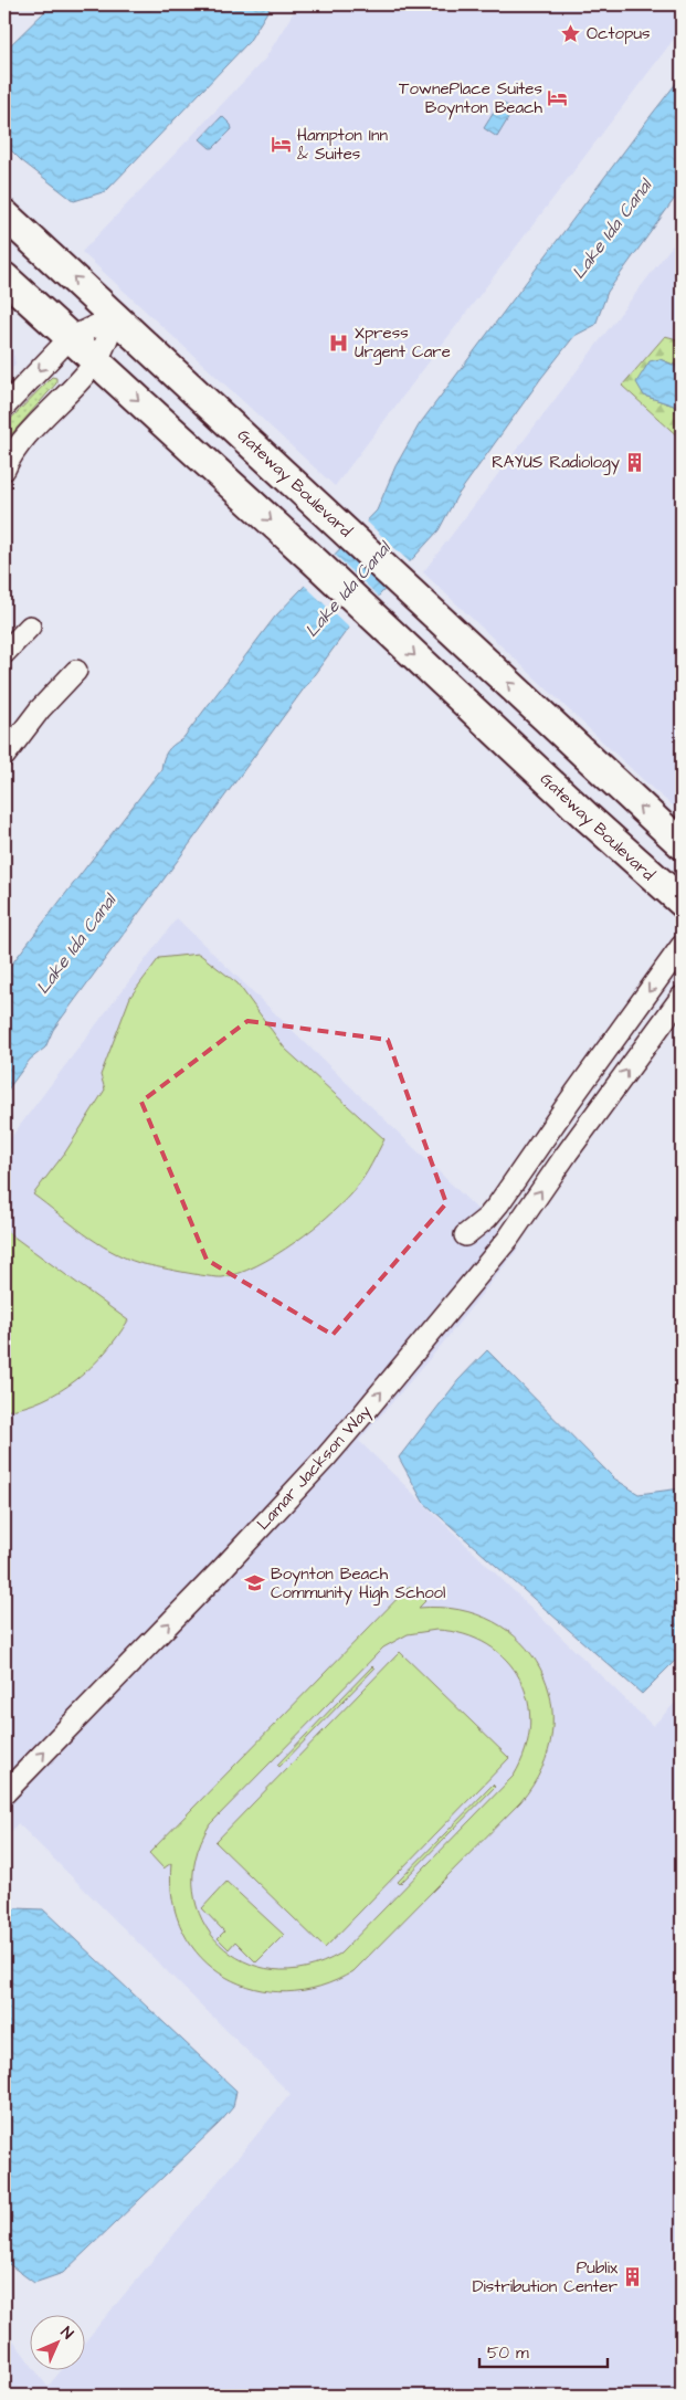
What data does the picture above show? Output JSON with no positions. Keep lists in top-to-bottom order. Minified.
{"streets":{"main road":["Gateway Boulevard"],"street":["Lamar Jackson Way"]},"water":["Lake Ida Canal"],"places":{"place":["Octopus"],"hotel":["TownePlace Suites Boynton Beach","Hampton Inn & Suites"],"hospital":["Xpress Urgent Care"],"building":["RAYUS Radiology","Publix Distribution Center"],"school or university":["Boynton Beach Community High School"]},"scale_bar":"50 m","north":"top right"}
